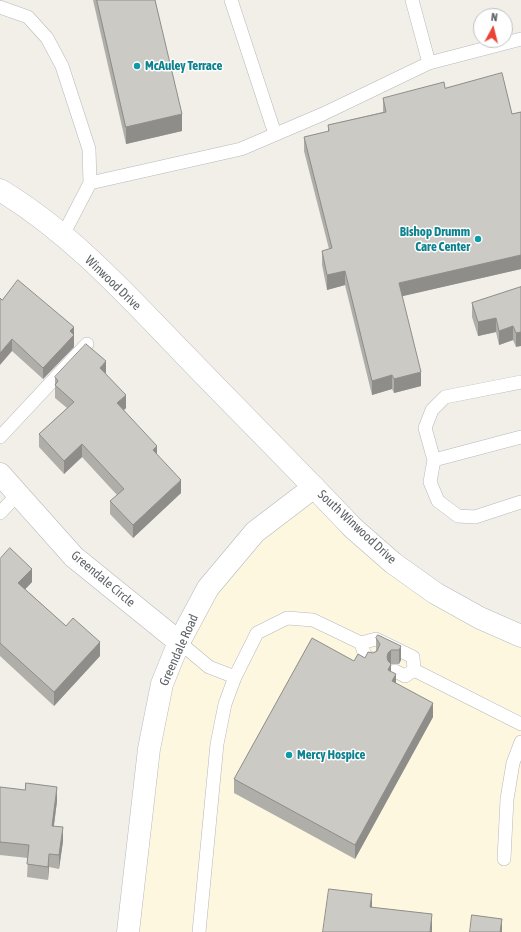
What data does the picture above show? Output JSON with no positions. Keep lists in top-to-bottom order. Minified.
{"streets":{"street":["Winwood Drive","South Winwood Drive","Greendale Circle","Greendale Road"]},"crossings":[["Winwood Drive","South Winwood Drive"],["South Winwood Drive","Greendale Road"],["Greendale Circle","Greendale Road"]],"places":["McAuley Terrace","Bishop Drumm Care Center","Mercy Hospice"],"north":"top"}
